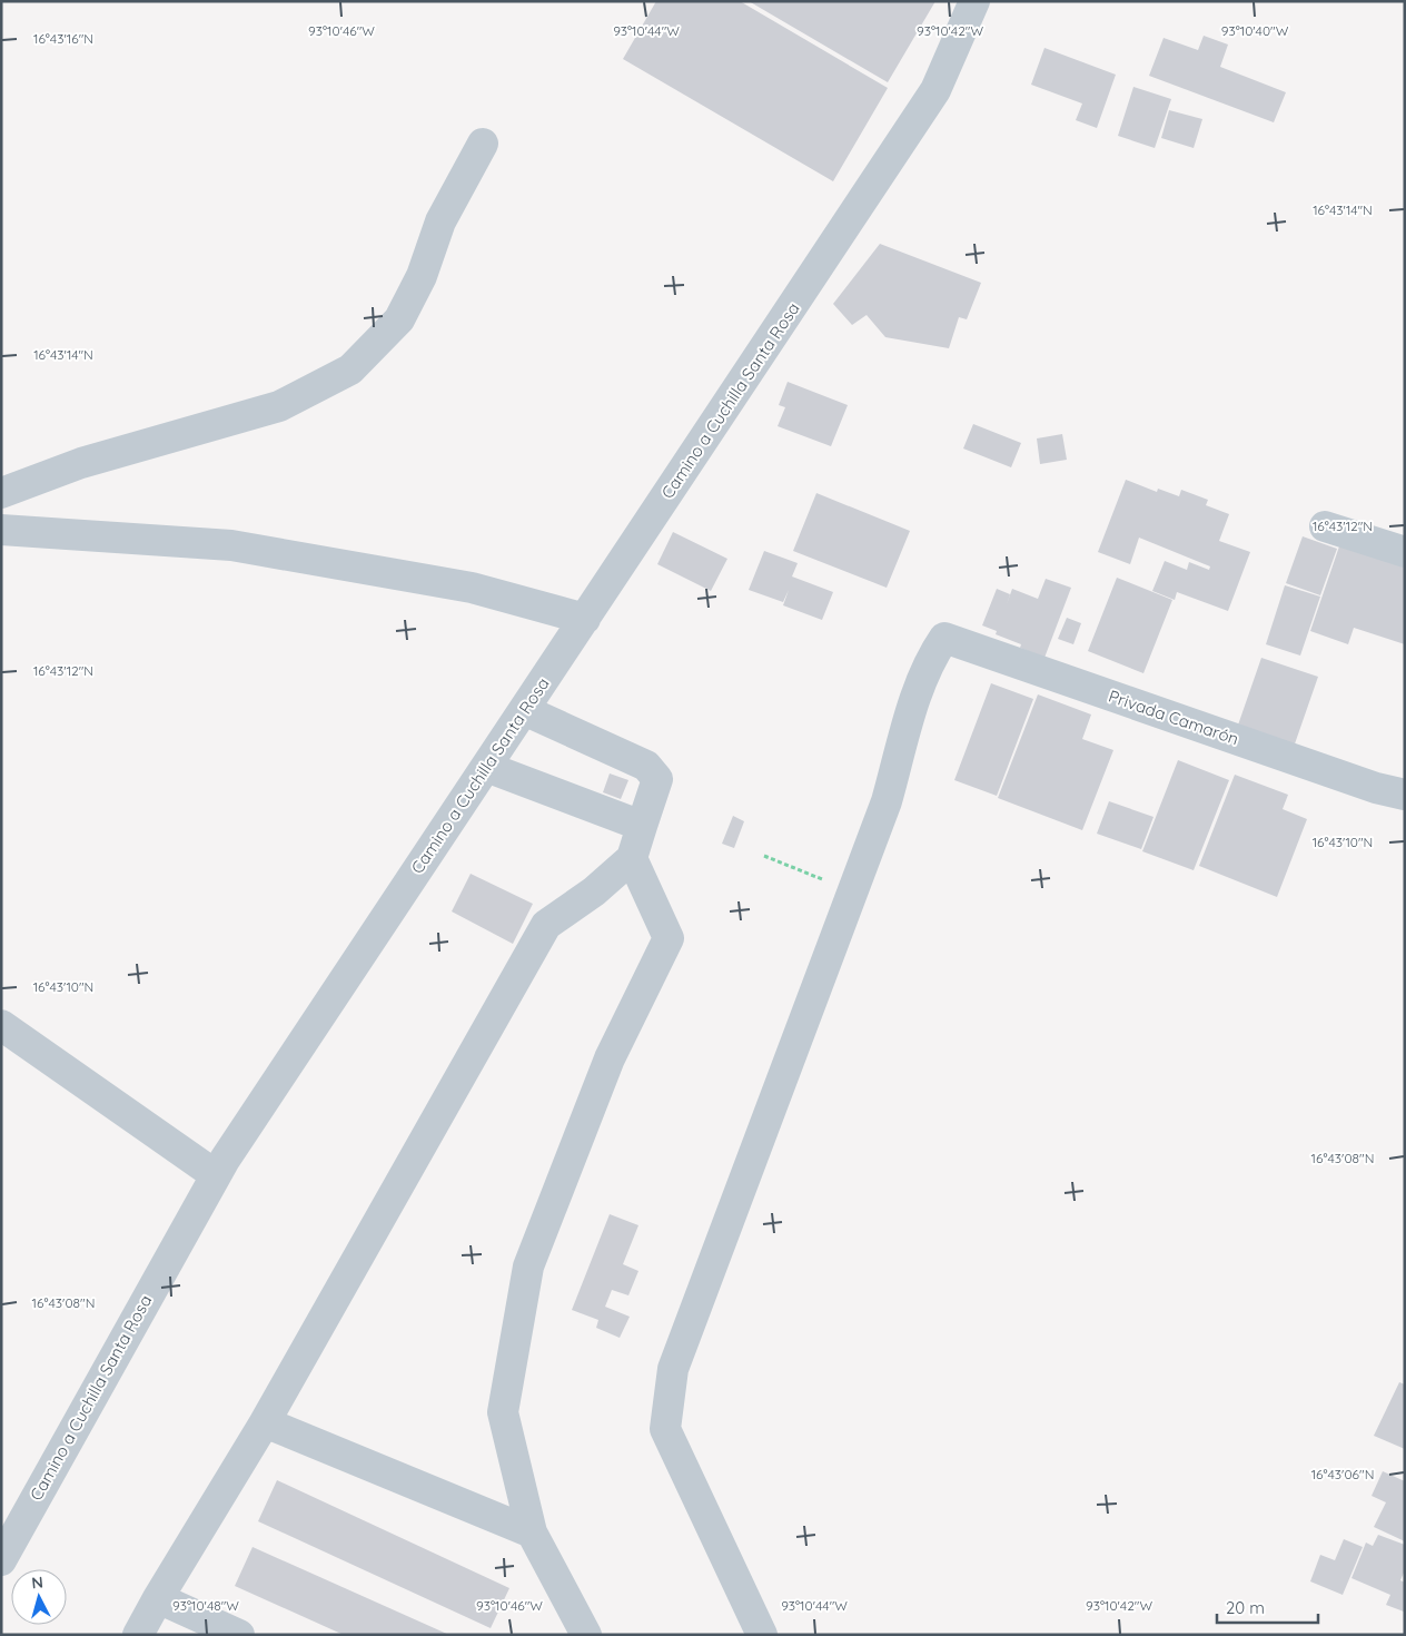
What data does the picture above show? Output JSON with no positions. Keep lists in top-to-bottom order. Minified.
{"streets":{"street":["Camino a Cuchilla Santa Rosa","Privada Camarón"]},"scale_bar":"20 m","north":"top","coordinates":["93°10'46\"W","93°10'44\"W","93°10'42\"W","93°10'40\"W","16°43'16\"N","16°43'14\"N","16°43'12\"N","16°43'10\"N","16°43'08\"N","16°43'06\"N","93°10'48\"W"]}
